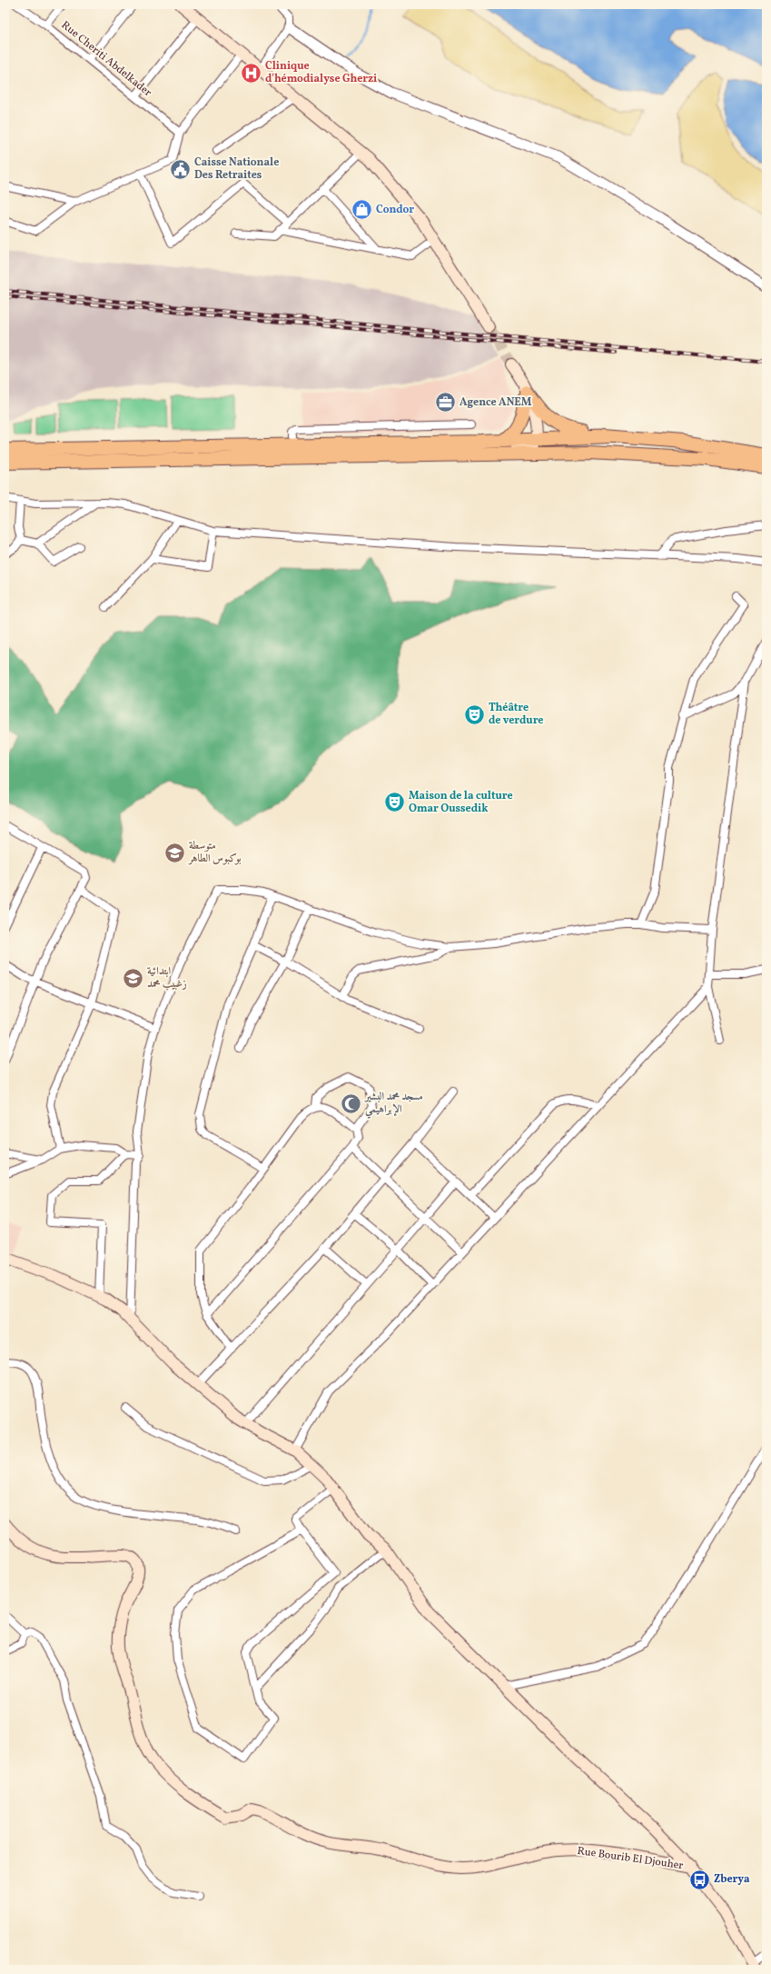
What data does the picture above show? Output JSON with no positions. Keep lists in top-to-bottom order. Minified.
{"streets":{"main road":["Rue Bourib El Djouher"],"street":["Rue Cheriti Abdelkader"]},"places":{"hospital":["Clinique d'hémodialyse Gherzi"],"public building":["Caisse Nationale Des Retraites"],"shop":["Condor"],"office":["Agence ANEM"],"theatre":["Théâtre de verdure","Maison de la culture Omar Oussedik"],"school or university":["متوسطة بوكبوس الطاهر","ابتدائية زغبيب محمد"],"mosque":["مسجد محمد البشير الإبراهيمي"],"bus stop":["Zberya"]}}
